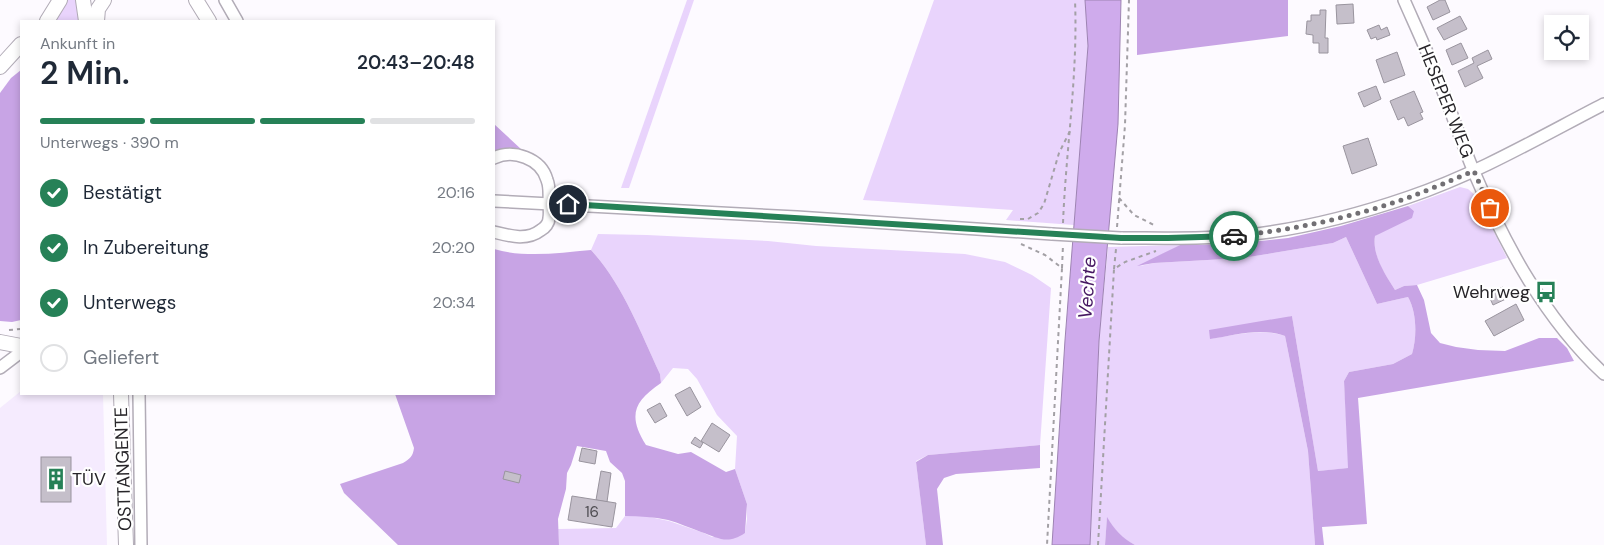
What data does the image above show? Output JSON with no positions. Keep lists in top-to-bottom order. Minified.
{"streets":{"main road":["OSTTANGENTE"],"street":["HESEPER WEG"]},"water":["Vechte"],"places":{"bus stop":["Wehrweg"],"building":["TÜV"]},"house_numbers":["16"],"page":{"heading":["2 Min.","Ankunft in","20:43–20:48"],"bar":"Unterwegs · 390 m","list":[["Bestätigt","20:16"],["In Zubereitung","20:20"],["Unterwegs","20:34"],"Geliefert"]}}
